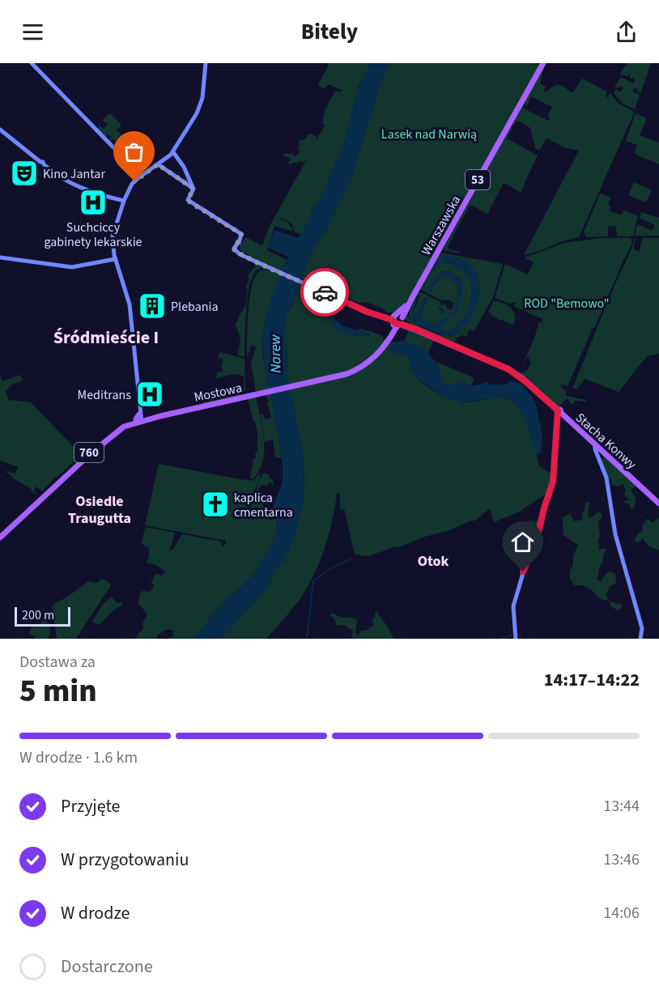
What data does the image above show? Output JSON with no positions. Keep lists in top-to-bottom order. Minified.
{"streets":{"main road":["53","Warszawska","Mostowa","Stacha Konwy","760"]},"crossings":[["Warszawska","Mostowa"],["Warszawska","Stacha Konwy"],["Mostowa","Stacha Konwy"],["Mostowa","760"]],"districts":["Śródmieście I","Osiedle Traugutta","Otok"],"water":["Narew"],"parks":["Lasek nad Narwią","ROD \"Bemowo\""],"places":{"theatre":["Kino Jantar"],"hospital":["Suchciccy gabinety lekarskie","Meditrans"],"building":["Plebania"],"church":["kaplica cmentarna"]},"scale_bar":"200 m","page":{"header":"Bitely","scale":"200 m","heading":["5 min","Dostawa za","14:17–14:22"],"bar":"W drodze · 1.6 km","list":[["Przyjęte","13:44"],["W przygotowaniu","13:46"],["W drodze","14:06"],"Dostarczone"]}}
